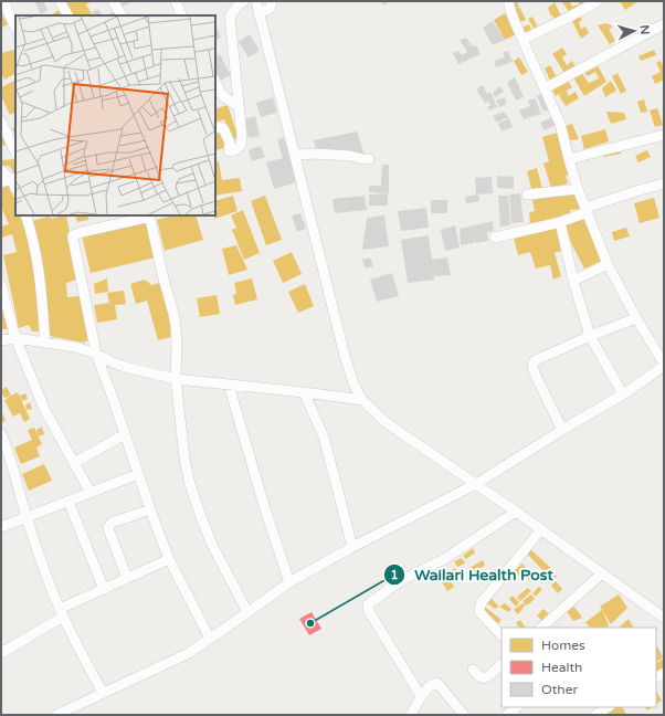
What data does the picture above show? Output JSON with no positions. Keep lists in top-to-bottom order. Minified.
{"places":["Wailari Health Post"],"legend":["Homes","Health","Other"],"north":"right"}
